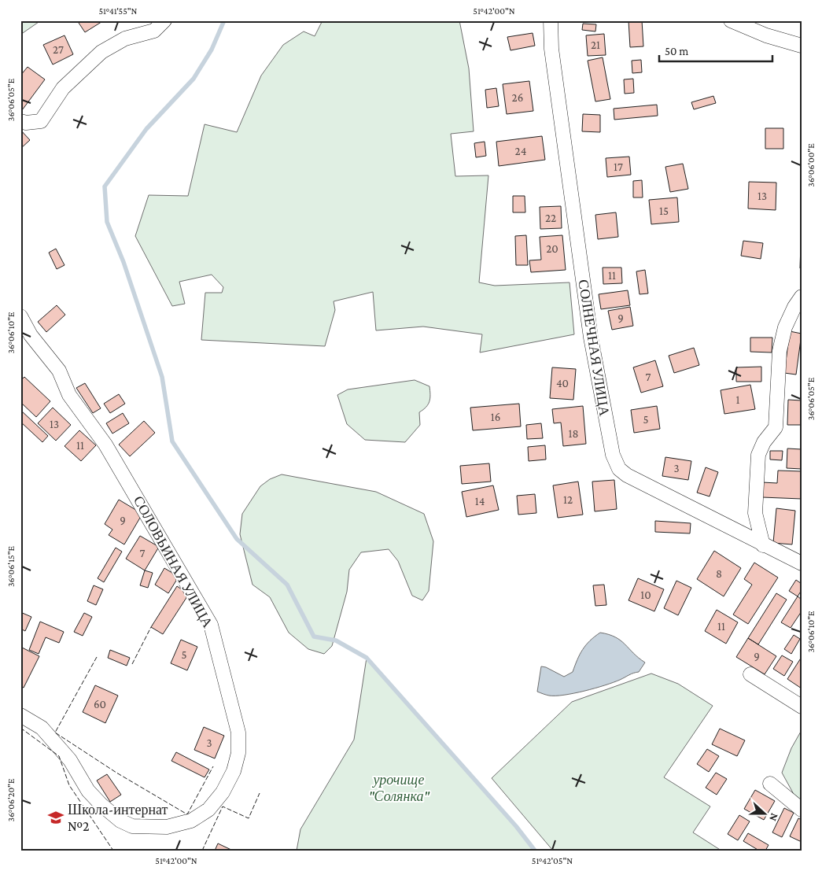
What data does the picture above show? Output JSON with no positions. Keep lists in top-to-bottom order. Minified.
{"streets":{"street":["СОЛНЕЧНАЯ УЛИЦА","СОЛОВЬИНАЯ УЛИЦА"]},"parks":["урочище \"Солянка\""],"places":{"school or university":["Школа-интернат №2"]},"house_numbers":["21","27","26","24","17","13","15","22","20","11","9","7","40","1","16","5","13","18","11","3","12","14","9","7","8","10","11","5","9","60","3"],"scale_bar":"50 m","north":"right","coordinates":["51°41'55\"N","51°42'00\"N","36°06'05\"E","36°06'00\"E","36°06'10\"E","36°06'15\"E","36°06'20\"E","51°42'05\"N"]}
